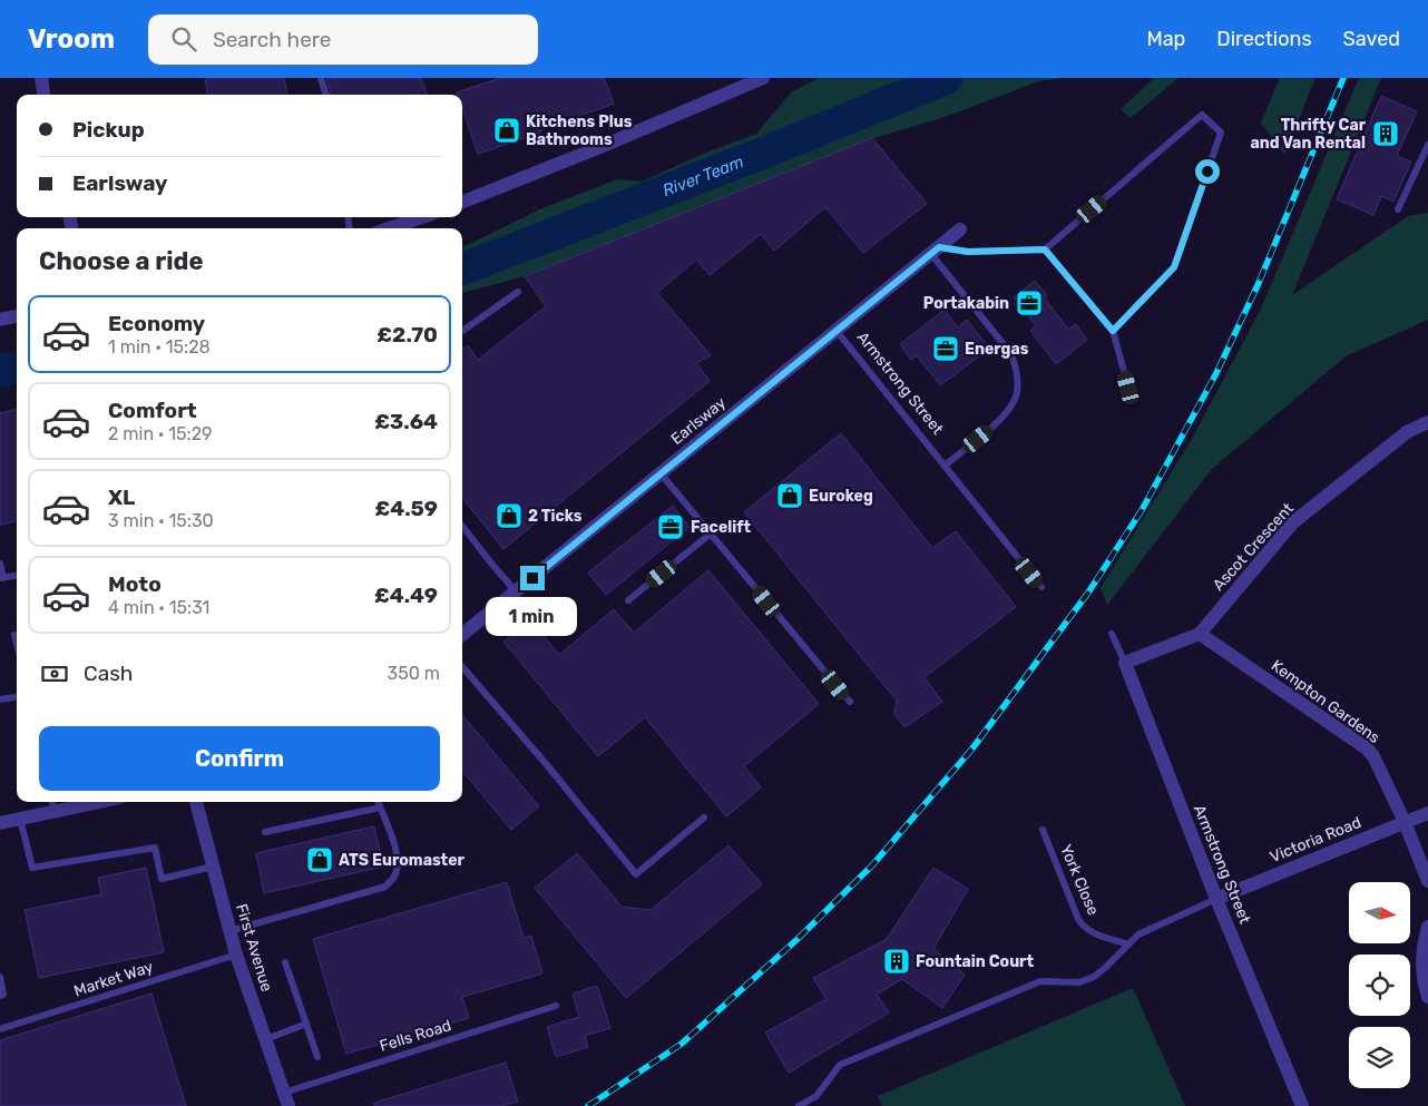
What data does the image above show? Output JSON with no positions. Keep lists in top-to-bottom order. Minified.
{"streets":{"street":["Armstrong Street","Earlsway","Ascot Crescent","Kempton Gardens","Victoria Road","First Avenue"],"lane":["York Close","Market Way","Fells Road"]},"crossings":[["Armstrong Street","Earlsway"],["Armstrong Street","Ascot Crescent"],["Armstrong Street","Victoria Road"],["Ascot Crescent","Kempton Gardens"],["Kempton Gardens","Victoria Road"],["First Avenue","Market Way"],["First Avenue","Fells Road"]],"water":["River Team"],"places":{"shop":["Kitchens Plus Bathrooms","Eurokeg","2 Ticks","ATS Euromaster"],"building":["Thrifty Car and Van Rental","Fountain Court"],"office":["Portakabin","Energas","Facelift"]},"north":"right","page":{"header":"Vroom","search":"Search here","nav":["Map","Directions","Saved"],"banner":["Pickup","Earlsway"],"heading":"Choose a ride","list":[{"name":"Economy","note":"1 min · 15:28","value":"£2.70"},{"name":"Comfort","note":"2 min · 15:29","value":"£3.64"},{"name":"XL","note":"3 min · 15:30","value":"£4.59"},{"name":"Moto","note":"4 min · 15:31","value":"£4.49"}],"bubble":"1 min","pay":["Cash","350 m"],"buttons":"Confirm"}}
